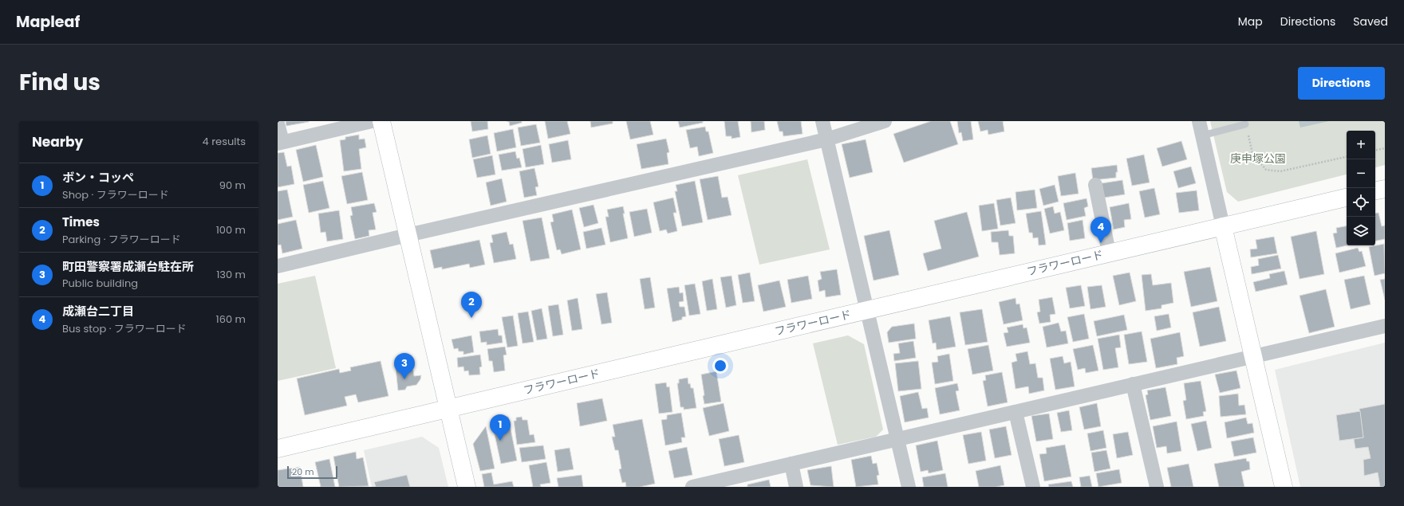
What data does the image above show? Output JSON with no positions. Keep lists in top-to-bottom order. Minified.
{"streets":{"street":["フラワーロード"]},"parks":["庚申塚公園"],"scale_bar":"20 m","page":{"header":"Mapleaf","nav":["Map","Directions","Saved"],"title":"Find us","buttons":"Directions","heading":["Nearby","4 results"],"map_buttons":["+","−"],"list":[{"mark":"1","name":"ボン・コッペ","note":"Shop · フラワーロード","value":"90 m"},{"mark":"2","name":"Times","note":"Parking · フラワーロード","value":"100 m"},{"mark":"3","name":"町田警察署成瀬台駐在所","note":"Public building","value":"130 m"},{"mark":"4","name":"成瀬台二丁目","note":"Bus stop · フラワーロード","value":"160 m"}],"pins":["4","2","3","1"],"scale":"20 m"}}
